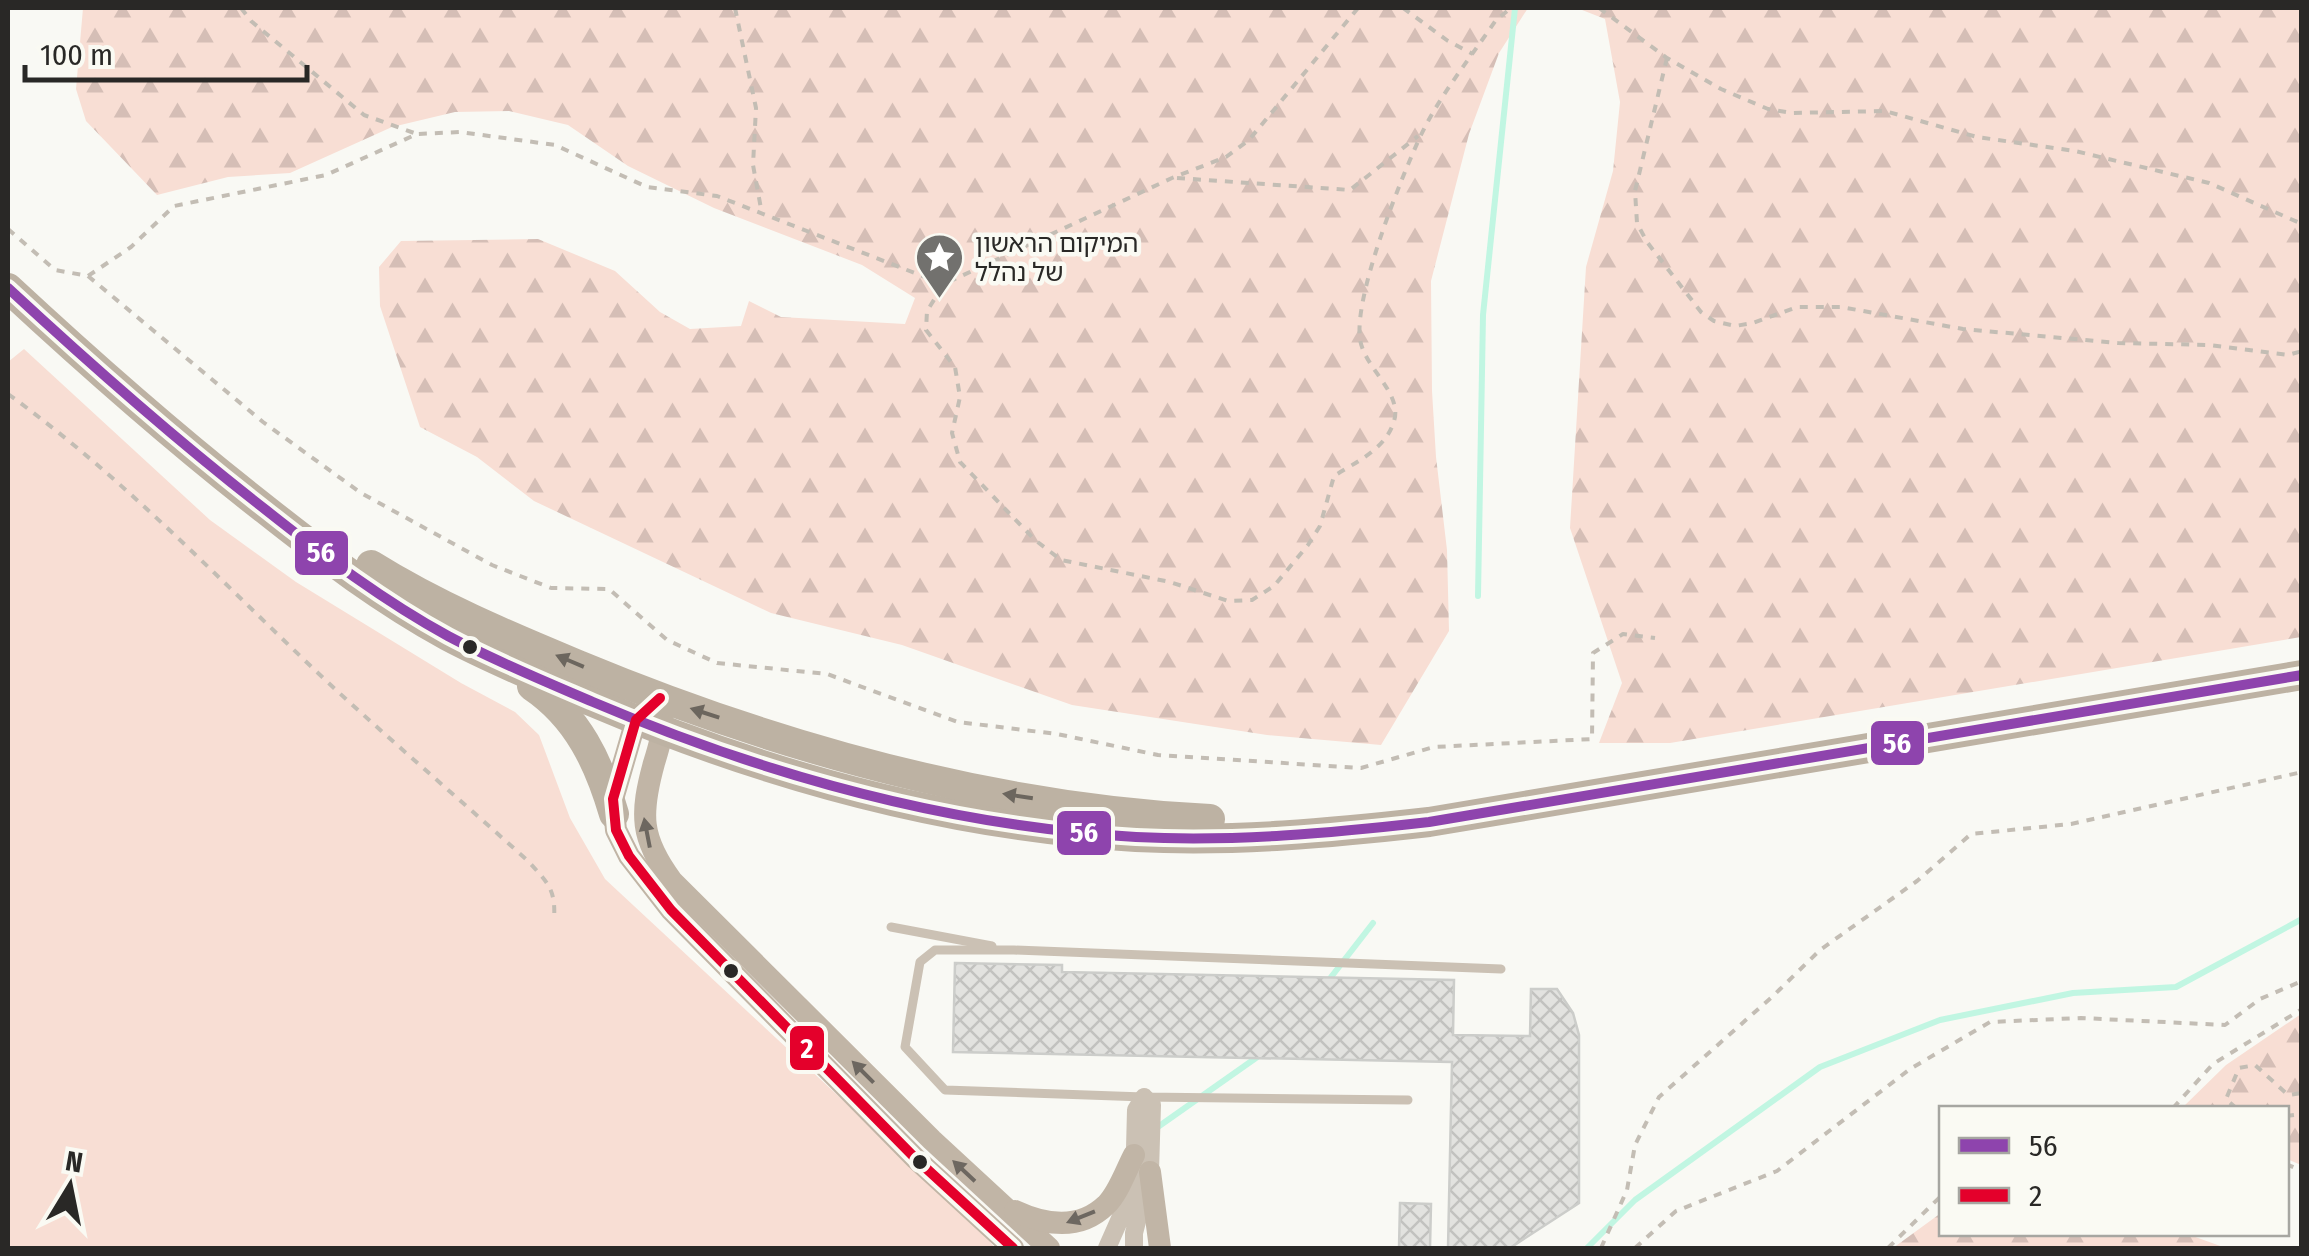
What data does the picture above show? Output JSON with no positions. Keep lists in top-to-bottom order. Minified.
{"places":{"place":["המיקום הראשון של נהלל"]},"lines":["transit line 56","transit line 2"],"legend":["56","2"],"scale_bar":"100 m","north":"top"}
